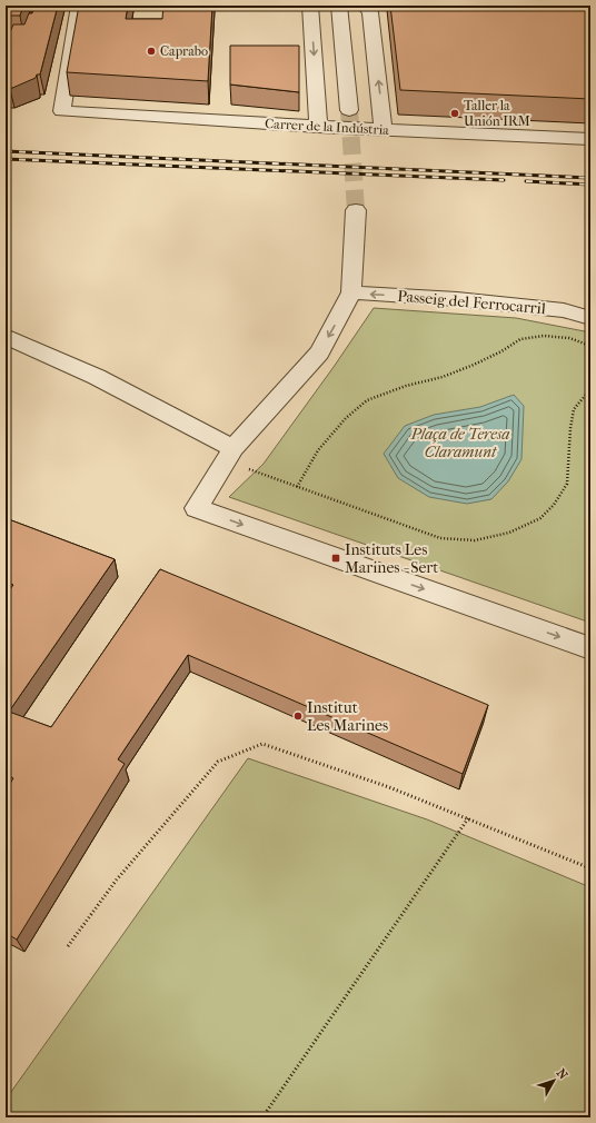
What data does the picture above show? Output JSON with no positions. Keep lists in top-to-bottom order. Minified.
{"streets":{"street":["Carrer de la Indústria","Passeig del Ferrocarril"]},"one_way":["Passeig del Ferrocarril"],"parks":["Plaça de Teresa Claramunt"],"places":{"other":["Caprabo","Taller la Unión IRM","Institut Les Marines"],"transit":["Instituts Les Marines - Sert"]},"north":"top right"}
